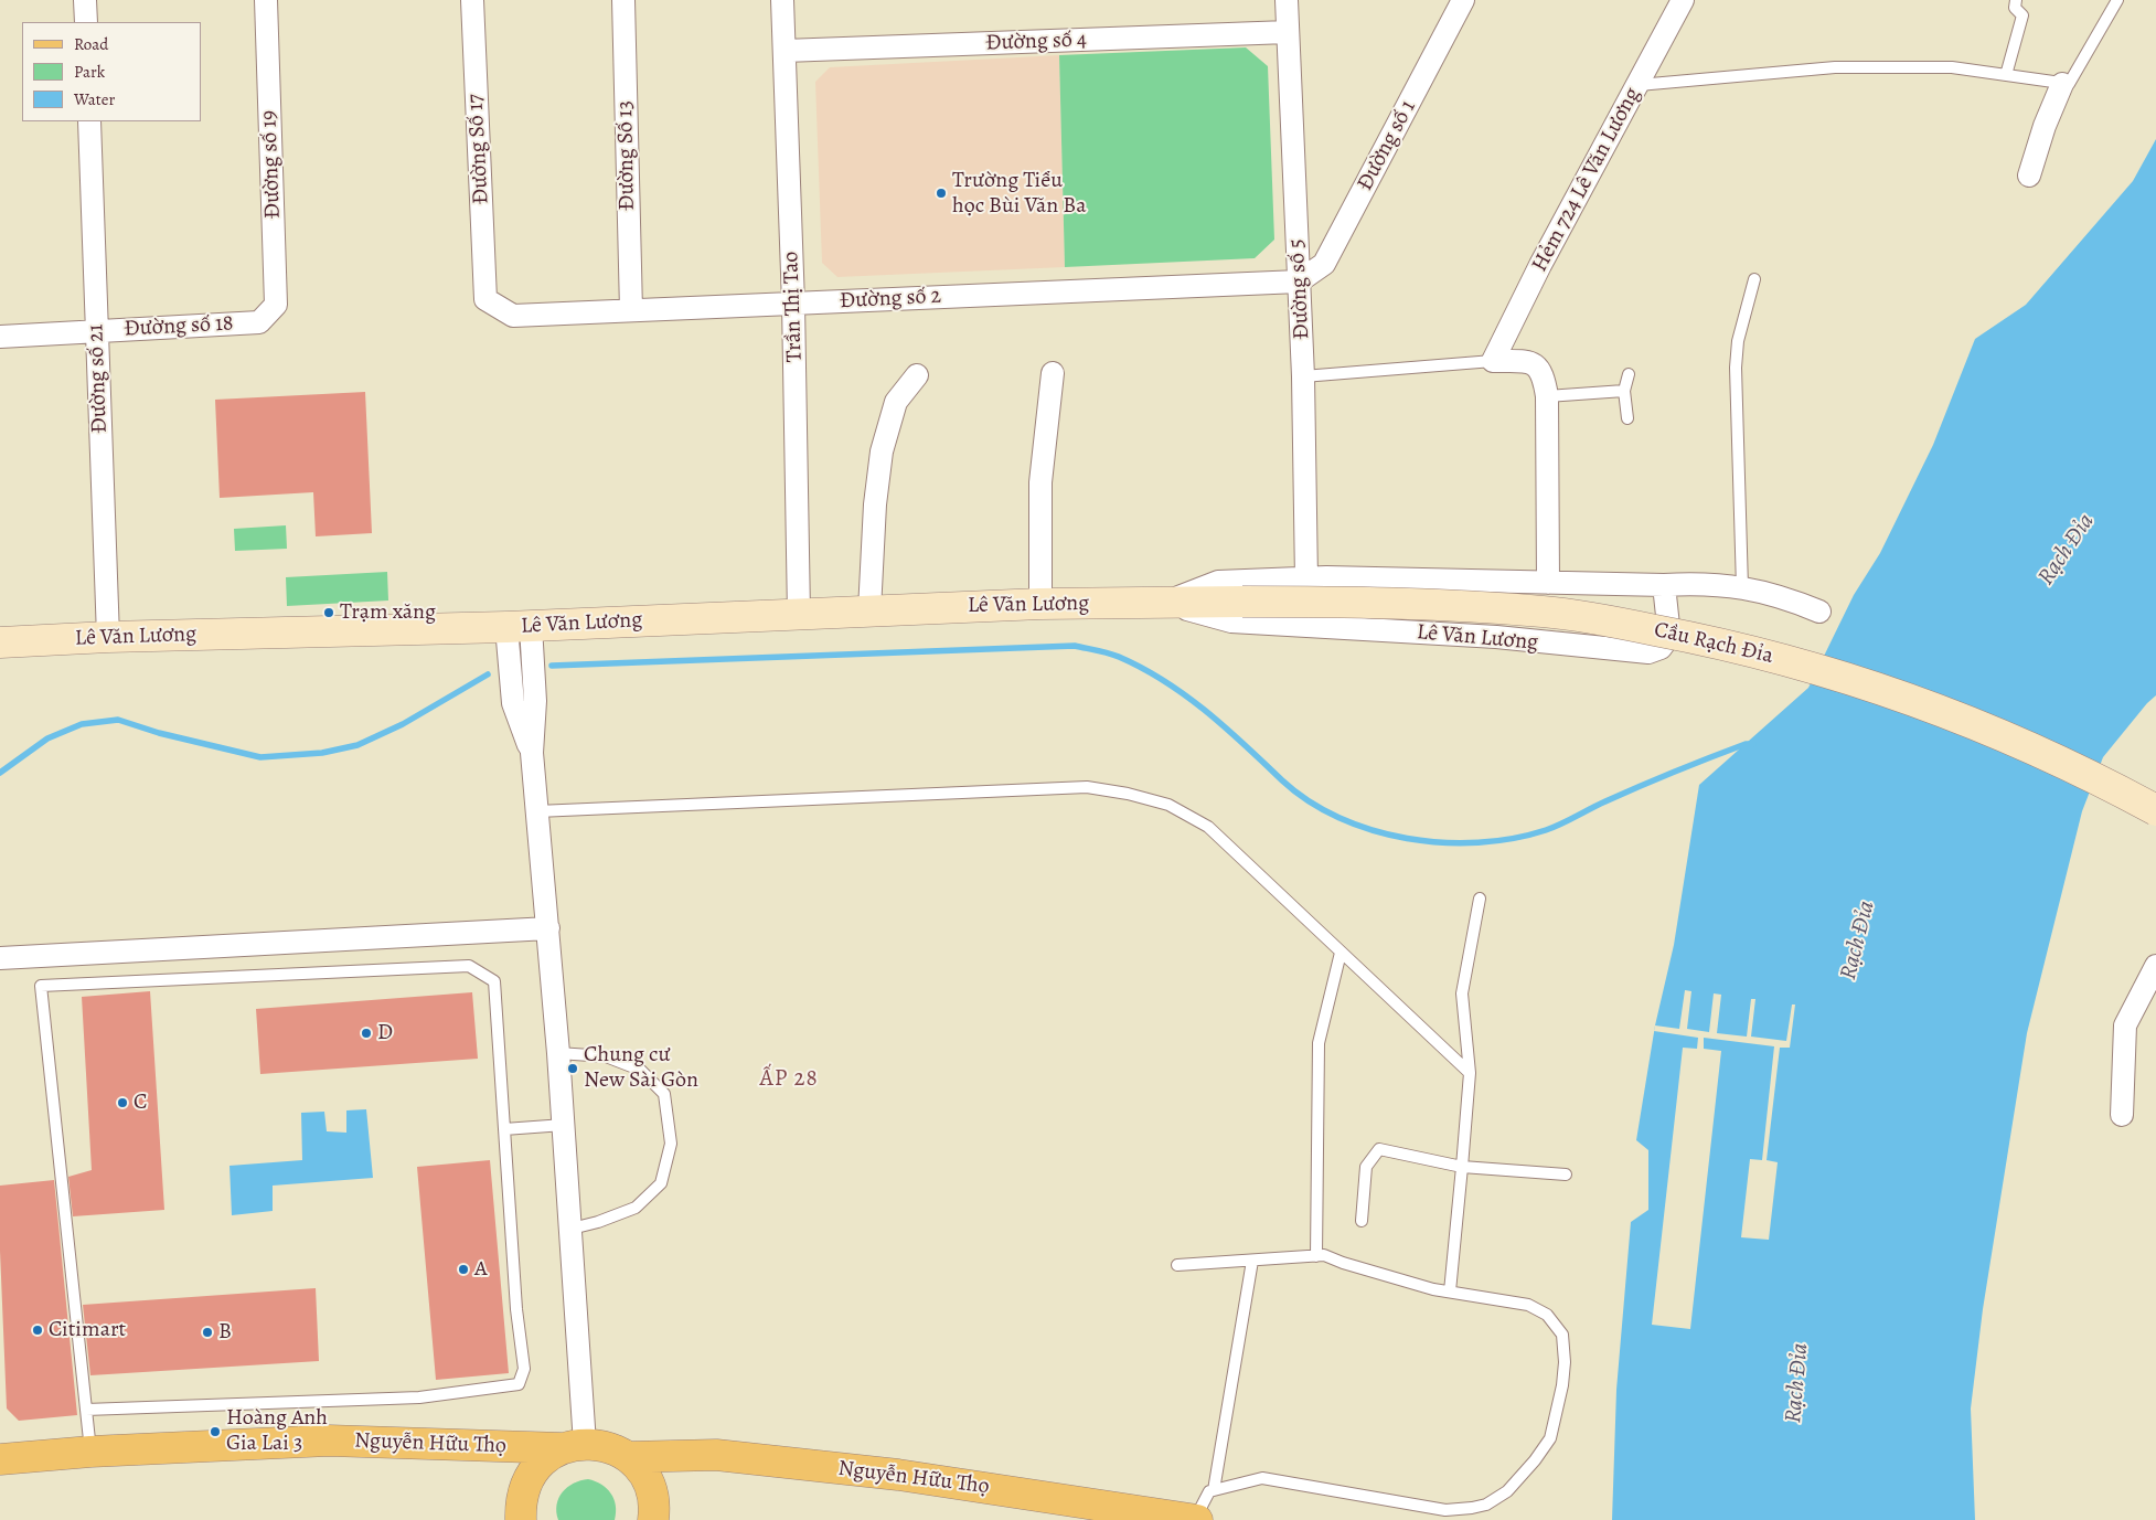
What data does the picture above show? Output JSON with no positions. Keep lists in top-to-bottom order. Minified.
{"streets":{"main road":["Lê Văn Lương","Cầu Rạch Đỉa","Nguyễn Hữu Thọ"],"street":["Đường số 4","Đường số 1","Đường Số 17","Đường Số 13","Đường số 19","Hẻm 724 Lê Văn Lương","Đường số 5","Đường số 2","Trần Thị Tao","Đường số 18","Đường số 21"]},"crossings":[["Đường số 4","Đường số 5"],["Đường số 4","Trần Thị Tao"],["Đường số 1","Đường số 5"],["Đường số 1","Đường số 2"],["Đường Số 17","Đường số 2"],["Đường Số 13","Đường số 2"],["Đường số 19","Đường số 18"],["Đường số 5","Đường số 2"],["Đường số 5","Lê Văn Lương"],["Đường số 2","Trần Thị Tao"],["Trần Thị Tao","Lê Văn Lương"],["Đường số 18","Đường số 21"],["Đường số 21","Lê Văn Lương"],["Lê Văn Lương","Cầu Rạch Đỉa"]],"districts":["ẤP 28"],"water":["Rạch Đỉa"],"places":["Trường Tiểu học Bùi Văn Ba","Trạm xăng","D","Chung cư New Sài Gòn","C","A","Citimart","B","Hoàng Anh Gia Lai 3"],"legend":["Road","Park","Water"]}
